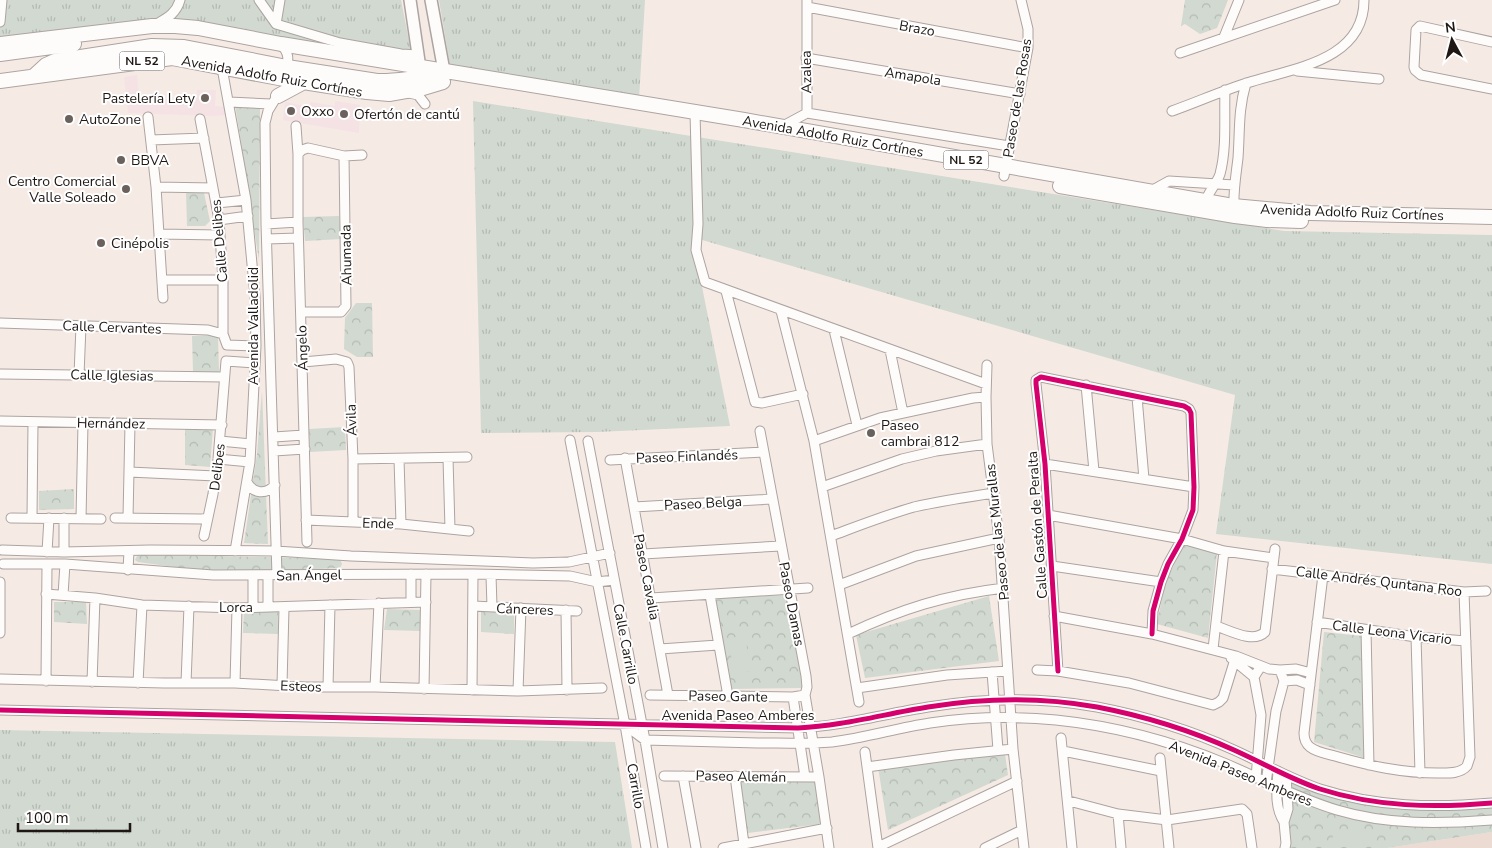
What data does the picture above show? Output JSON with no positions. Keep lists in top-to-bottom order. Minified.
{"streets":{"main road":["NL 52","Avenida Adolfo Ruiz Cortínes"],"street":["Brazo","Azalea","Amapola","Paseo de las Rosas","Calle Delibes","Ahumada","Avenida Valladolid","Calle Cervantes","Ángelo","Calle Iglesias","Ávila","Hernández","Paseo Finlandés","Delibes","Paseo Belga","Ende","Calle Gastón de Peralta","Paseo de las Murallas","San Ángel","Paseo Cavalia","Calle Andrés Quntana Roo","Paseo Damas","Lorca","Cánceres","Calle Leona Vicario","Calle Carrillo","Esteos","Paseo Gante","Avenida Paseo Amberes","Paseo Alemán","Carrillo"]},"crossings":[["Brazo","Azalea"],["Brazo","Paseo de las Rosas"],["Azalea","Avenida Adolfo Ruiz Cortínes"],["Azalea","Amapola"],["Avenida Adolfo Ruiz Cortínes","Paseo de las Rosas"],["Avenida Adolfo Ruiz Cortínes","Avenida Valladolid"],["Amapola","Paseo de las Rosas"],["Calle Delibes","Avenida Valladolid"],["Calle Delibes","Calle Cervantes"],["Ahumada","Ángelo"],["Avenida Valladolid","San Ángel"],["Avenida Valladolid","Lorca"],["Ángelo","Ávila"],["Ángelo","Ende"],["Calle Iglesias","Delibes"],["Ávila","Ende"],["Hernández","Delibes"],["Paseo Finlandés","Paseo Cavalia"],["Paseo Finlandés","Paseo Damas"],["Paseo Belga","Paseo Cavalia"],["Paseo Belga","Paseo Damas"],["Paseo de las Murallas","Avenida Paseo Amberes"],["San Ángel","Calle Carrillo"],["Paseo Cavalia","Paseo Gante"],["Paseo Damas","Paseo Gante"],["Paseo Damas","Avenida Paseo Amberes"],["Paseo Damas","Paseo Alemán"],["Calle Carrillo","Avenida Paseo Amberes"],["Calle Carrillo","Carrillo"],["Avenida Paseo Amberes","Carrillo"]],"places":["Pastelería Lety","Oxxo","Ofertón de cantú","AutoZone","BBVA","Centro Comercial Valle Soleado","Cinépolis","Paseo cambrai 812"],"scale_bar":"100 m","north":"top"}
